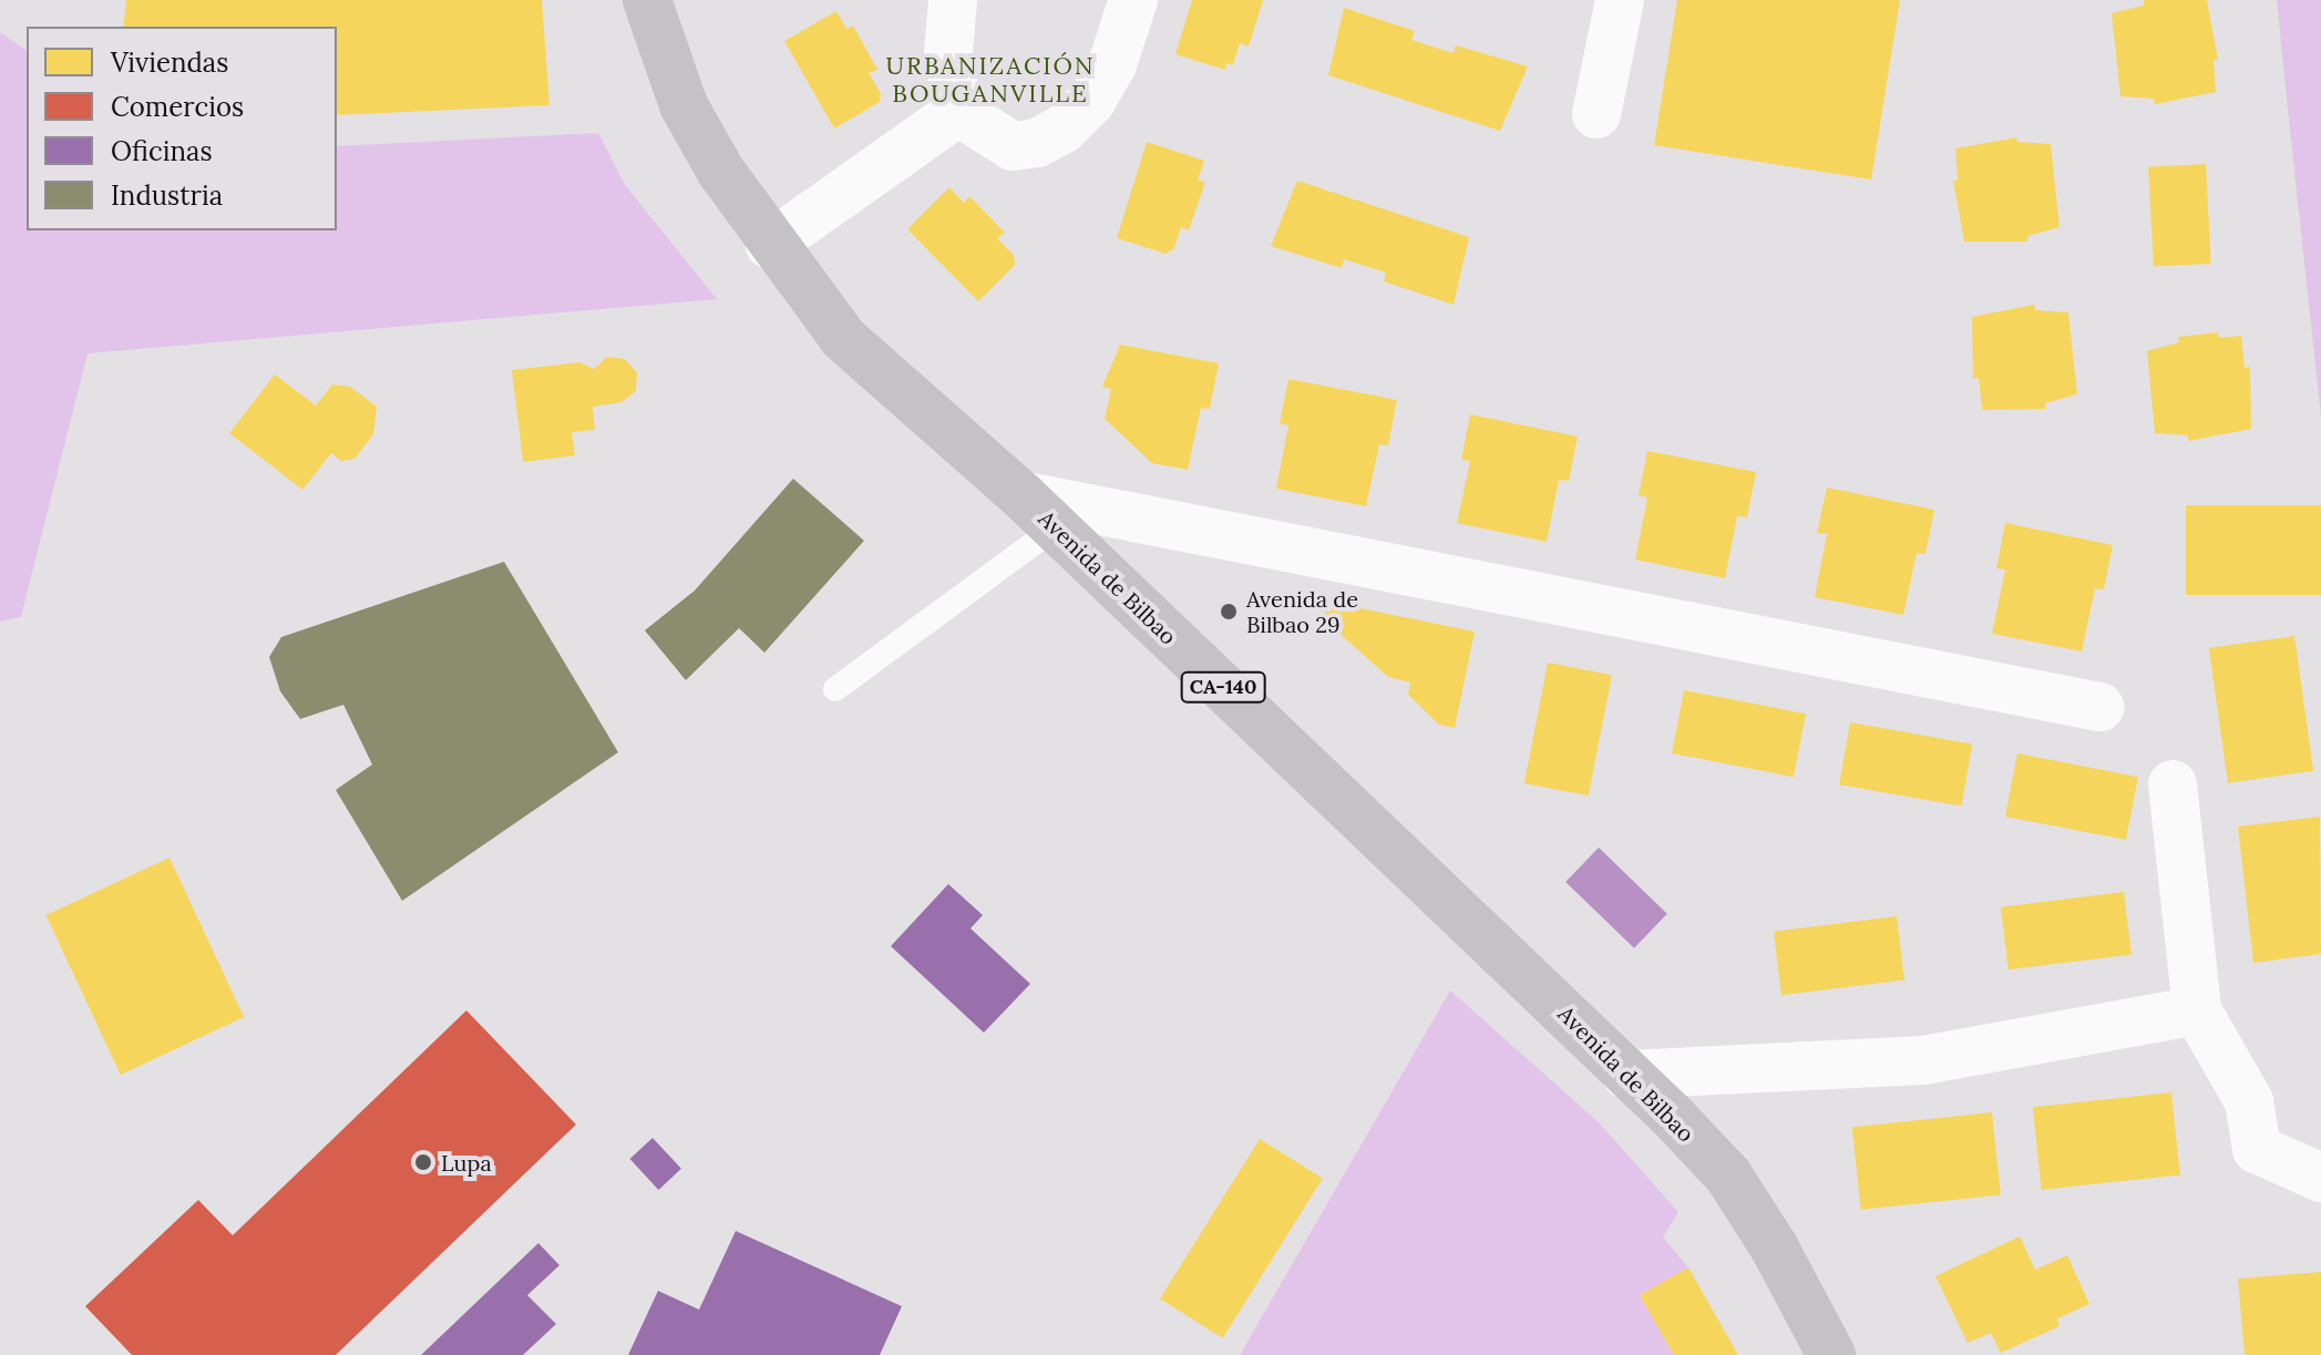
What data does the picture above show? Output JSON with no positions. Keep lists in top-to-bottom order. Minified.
{"streets":{"main road":["Avenida de Bilbao","CA-140"]},"districts":["URBANIZACIÓN BOUGANVILLE"],"places":["Avenida de Bilbao 29","Lupa"],"legend":["Viviendas","Comercios","Oficinas","Industria"]}
